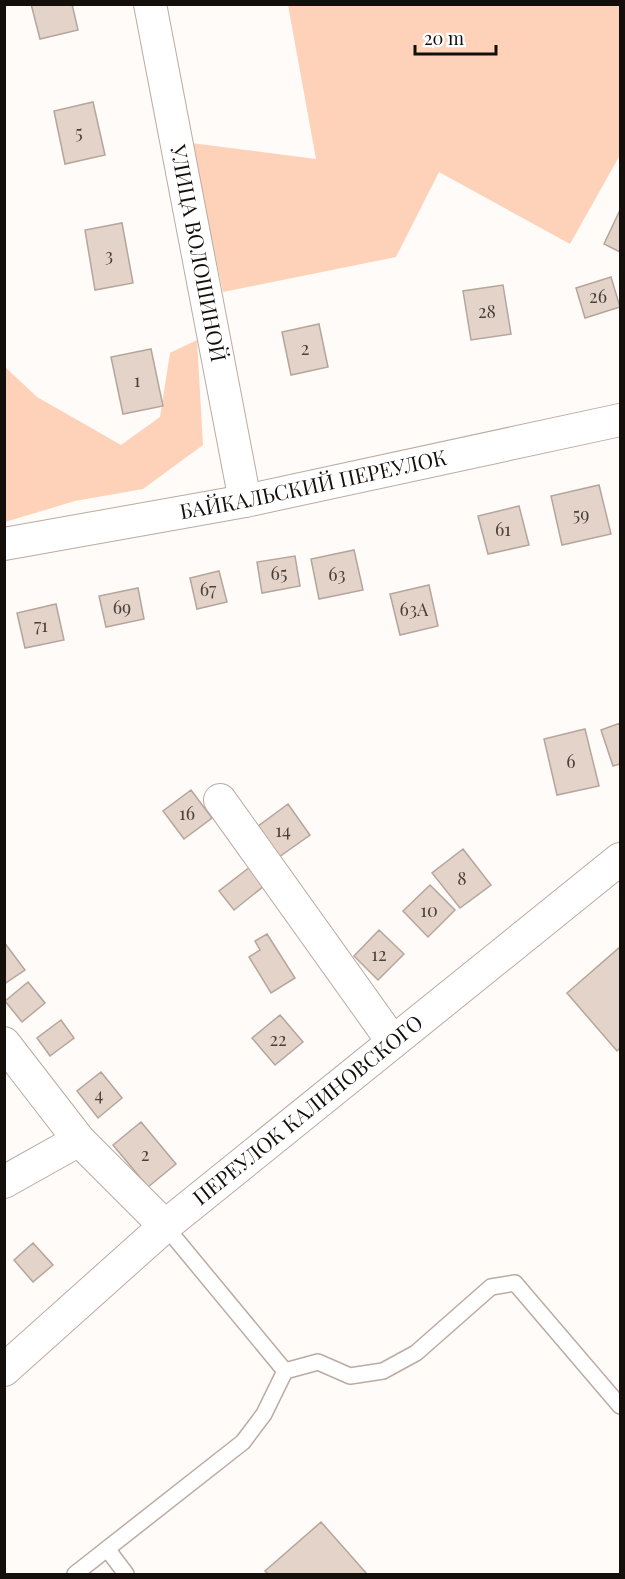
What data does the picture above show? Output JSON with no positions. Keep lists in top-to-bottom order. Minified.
{"streets":{"street":["УЛИЦА ВОЛОШИНОЙ","БАЙКАЛЬСКИЙ ПЕРЕУЛОК","ПЕРЕУЛОК КАЛИНОВСКОГО"]},"crossings":[["УЛИЦА ВОЛОШИНОЙ","БАЙКАЛЬСКИЙ ПЕРЕУЛОК"]],"house_numbers":["5","3","26","28","2","1","59","61","65","63","67","69","63А","71","6","16","14","8","10","12","22","4","2"],"scale_bar":"20 m"}
